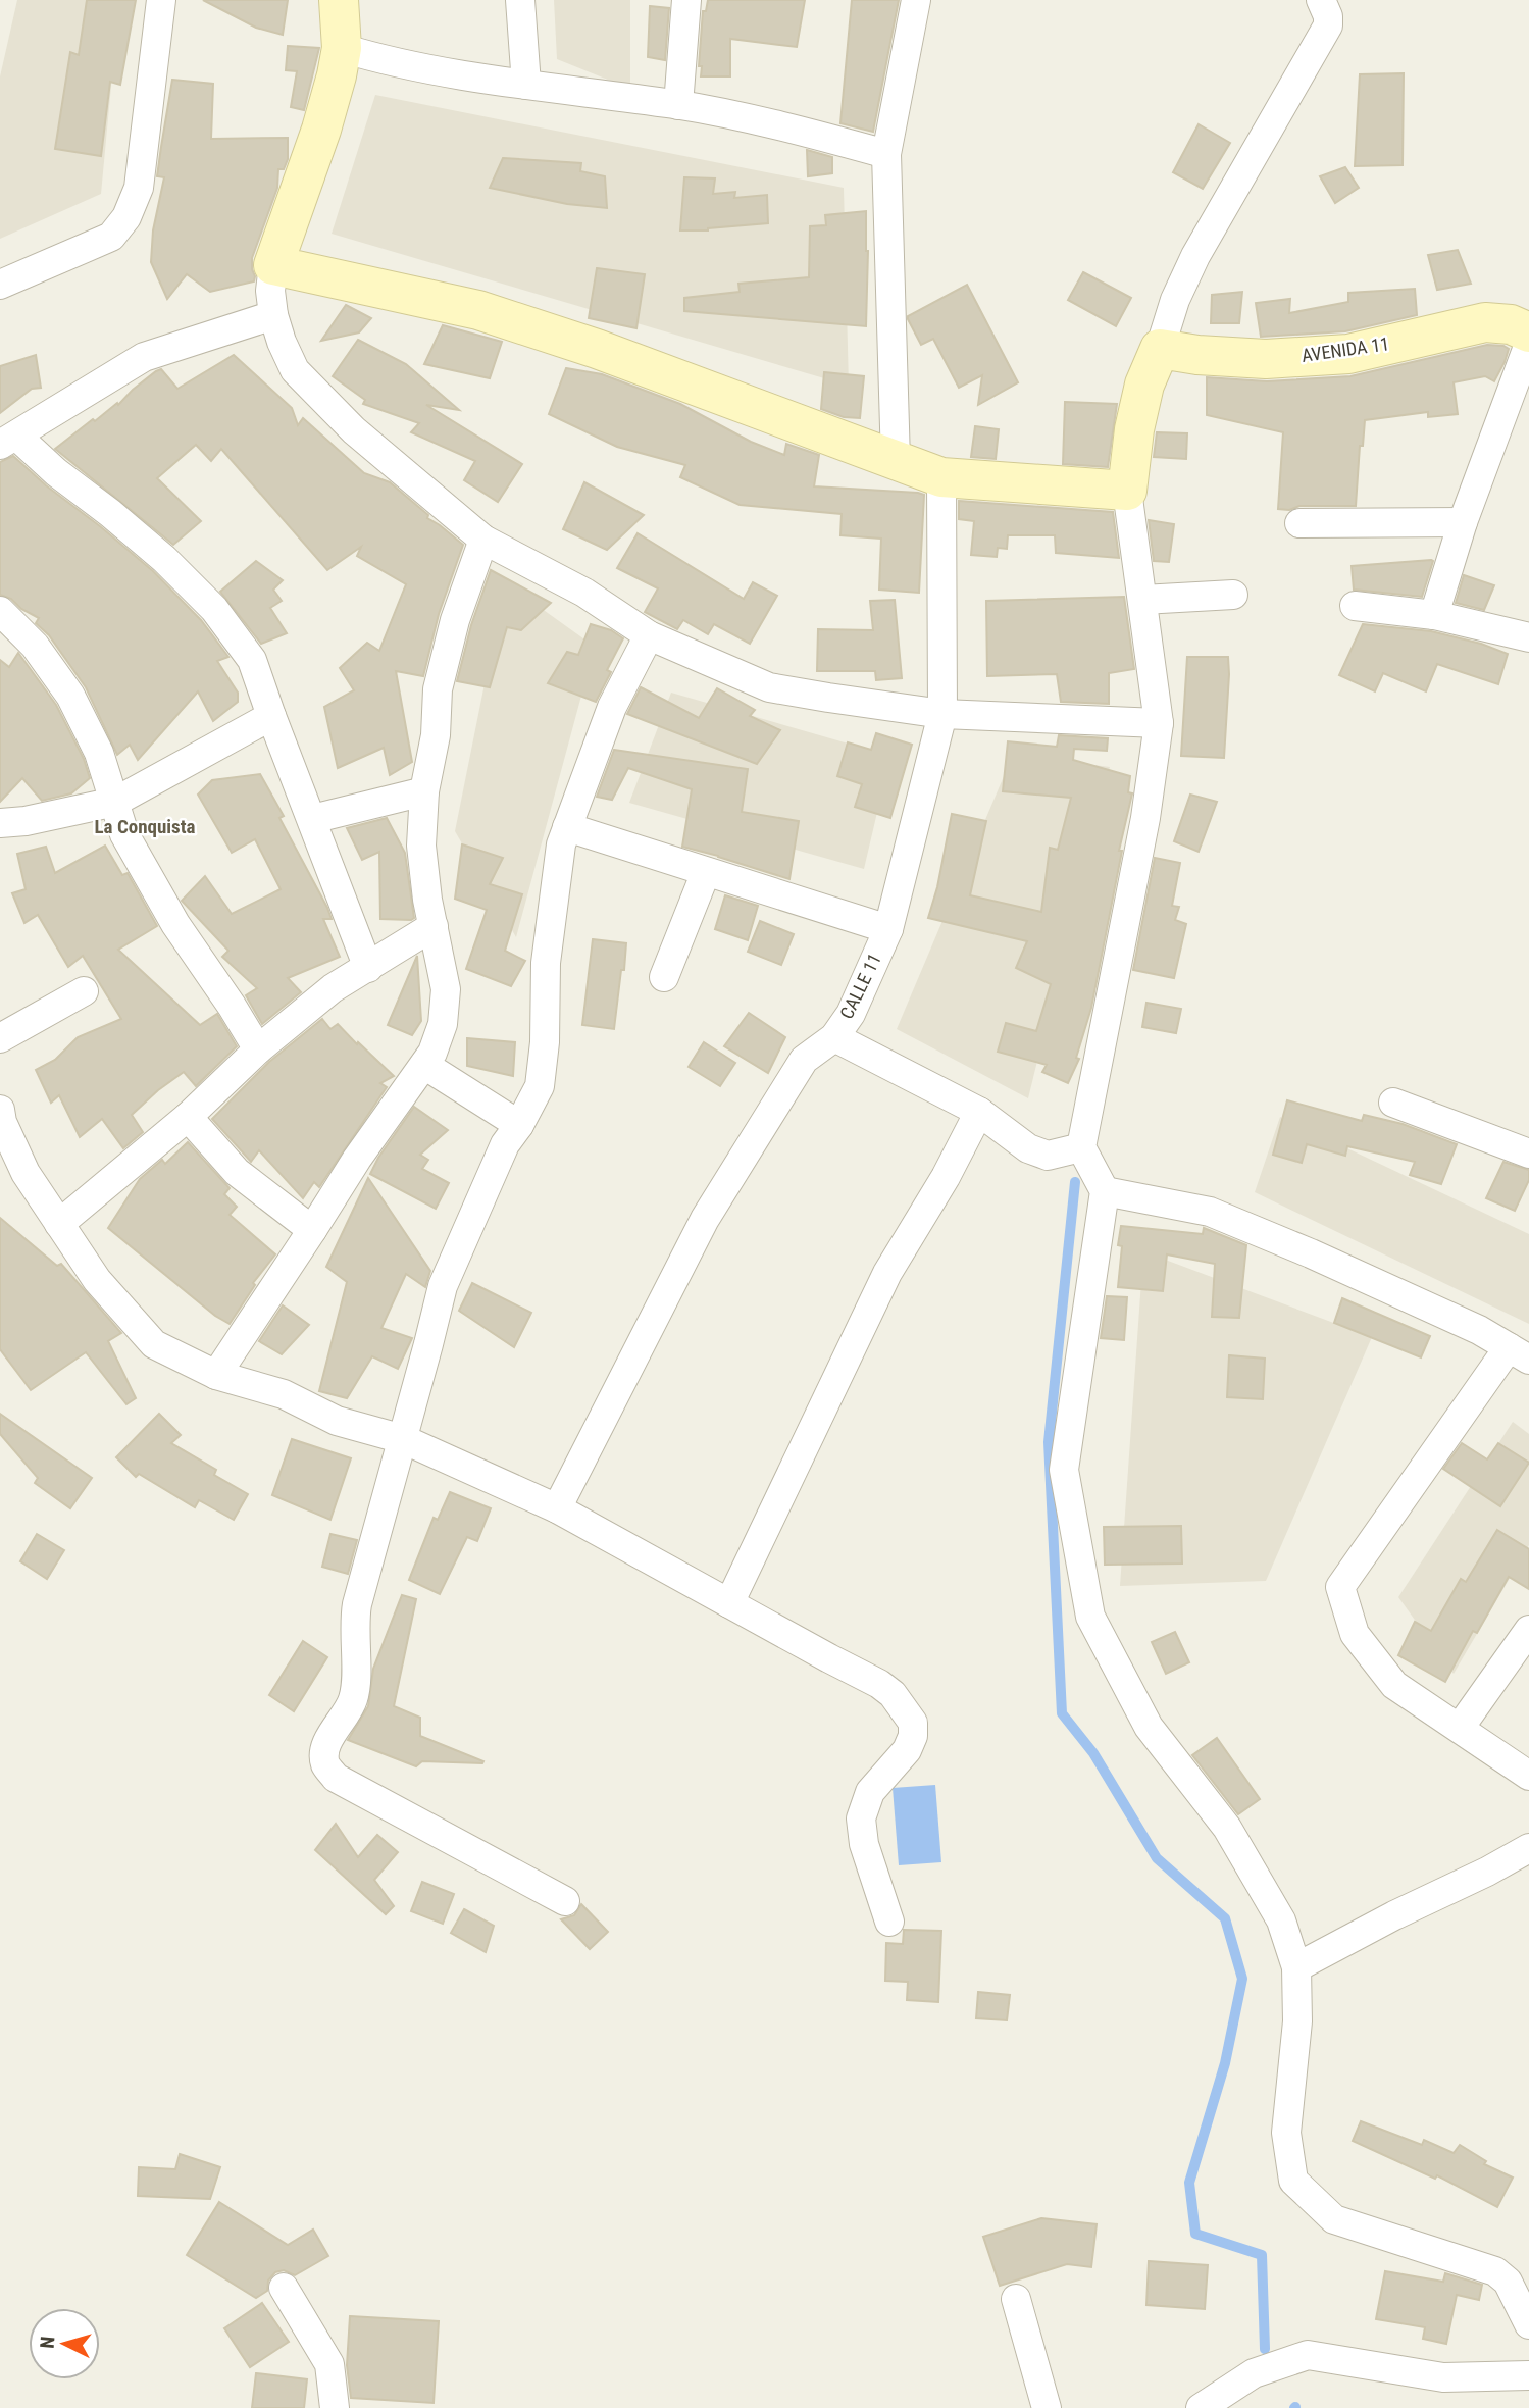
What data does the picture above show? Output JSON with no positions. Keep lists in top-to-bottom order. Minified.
{"streets":{"street":["AVENIDA 11","CALLE 11"]},"districts":["La Conquista"],"north":"left"}
